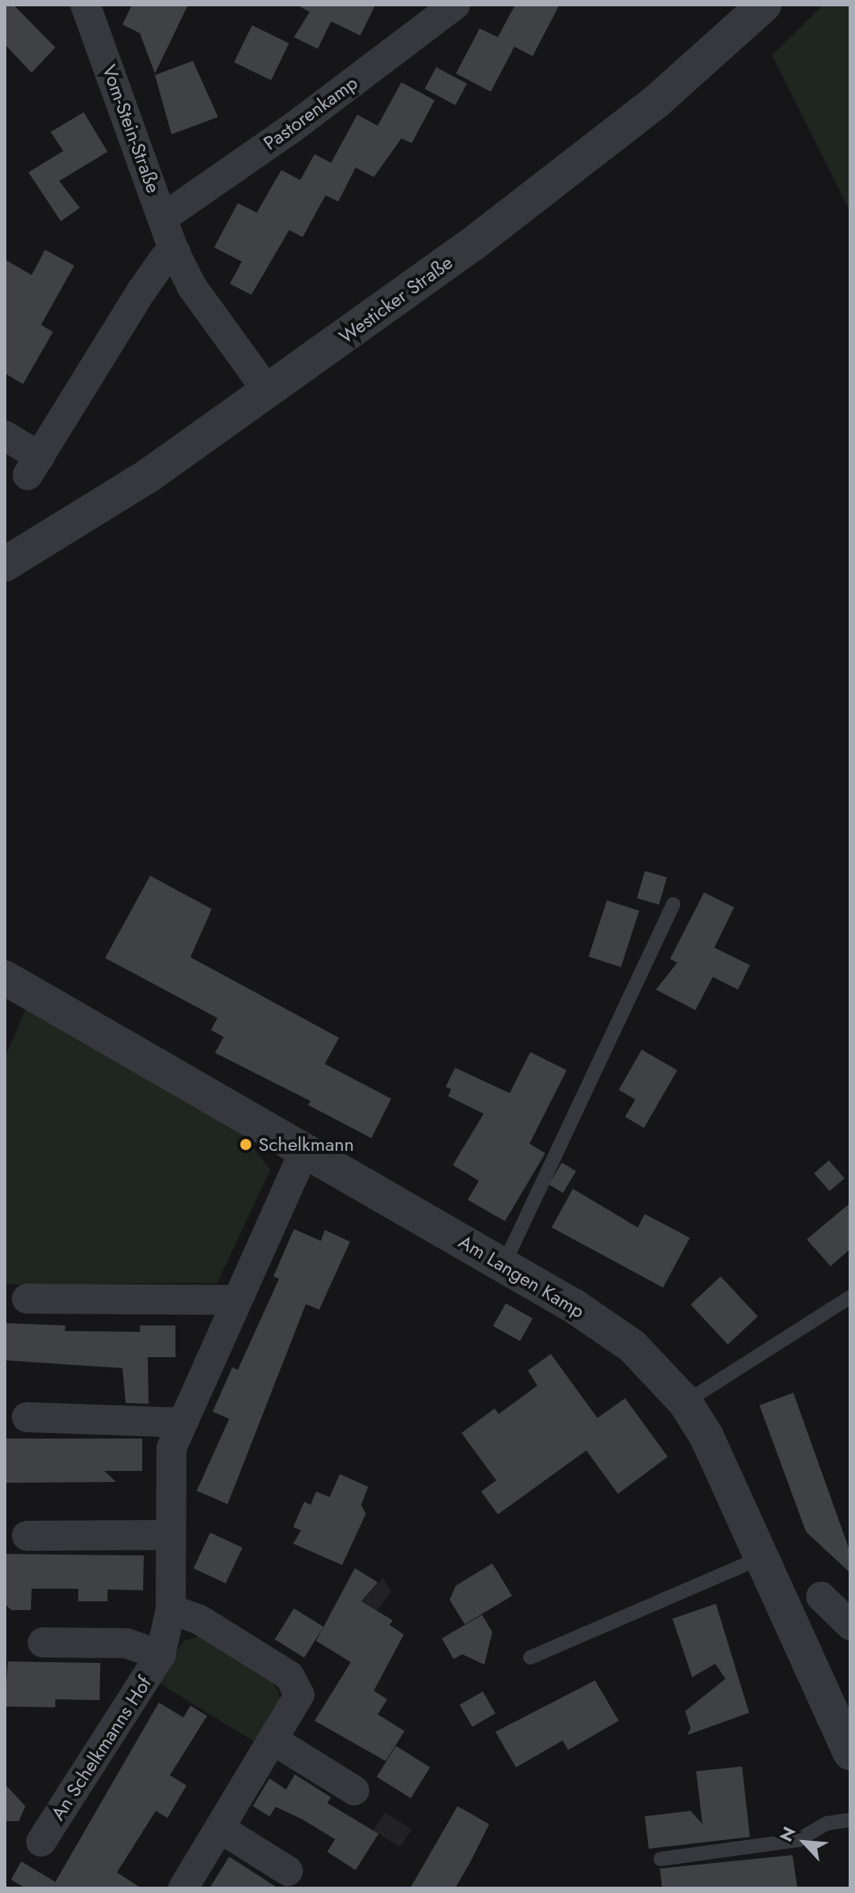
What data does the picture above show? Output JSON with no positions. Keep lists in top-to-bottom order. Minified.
{"streets":{"street":["Pastorenkamp","Vom-Stein-Straße","Westicker Straße","Am Langen Kamp","An Schelkmanns Hof"]},"crossings":[["Pastorenkamp","Vom-Stein-Straße"],["Vom-Stein-Straße","Westicker Straße"],["Am Langen Kamp","An Schelkmanns Hof"]],"places":["Schelkmann"],"north":"top left"}
